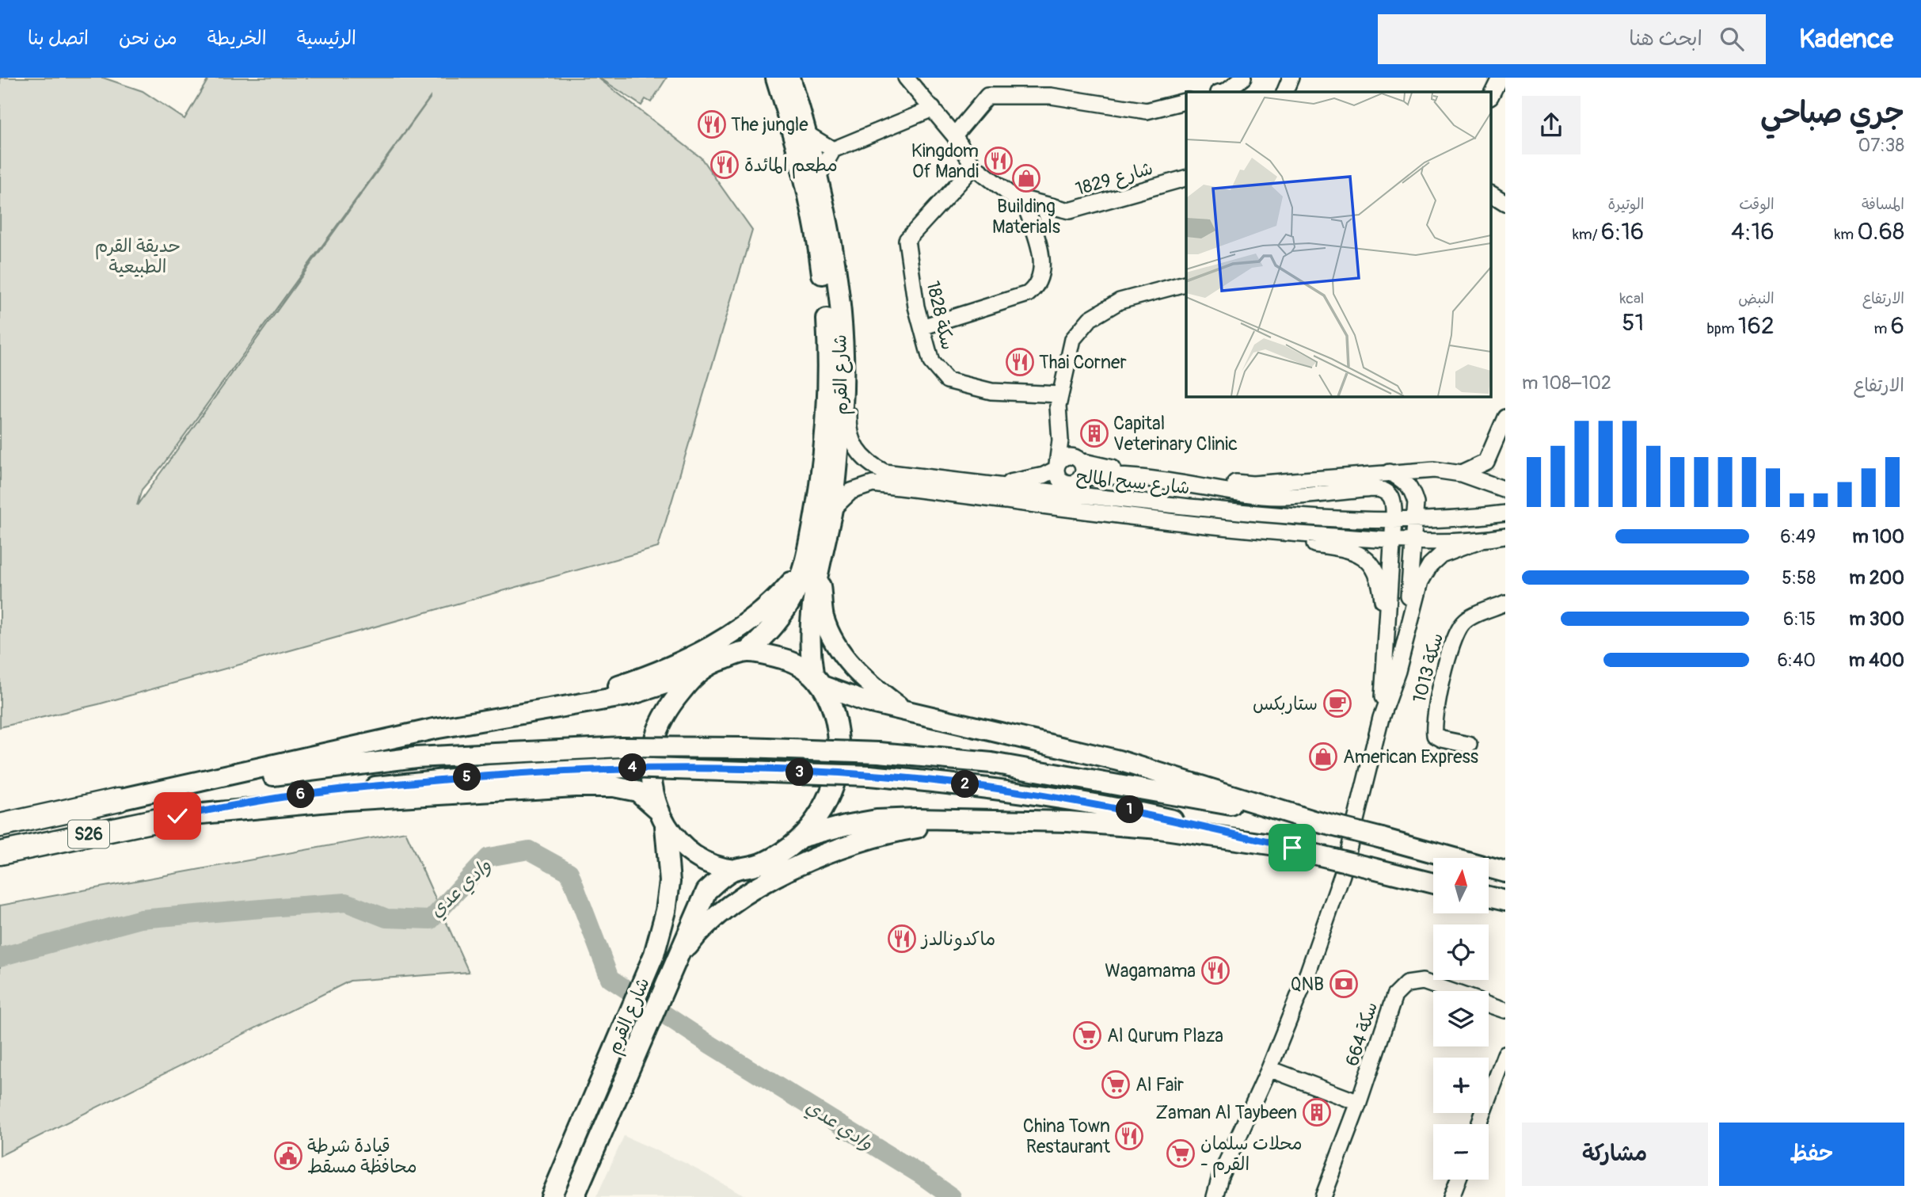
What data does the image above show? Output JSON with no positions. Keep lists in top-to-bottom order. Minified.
{"streets":{"highway":["S26"],"main road":["شارع القرم"],"street":["1829 شارع","سكة 1828","شارع سيح المالح","سكة 1013","سكة 664"]},"crossings":[["1829 شارع","سكة 1828"],["شارع القرم","شارع سيح المالح"]],"water":["وادي عدي"],"parks":["حديقة القرم الطبيعية"],"places":{"restaurant":["The jungle","Kingdom Of Mandi","مطعم المائدة","Thai Corner","ماكدونالدز","Wagamama","China Town Restaurant"],"shop":["Building Materials","American Express"],"building":["Capital Veterinary Clinic","Zaman Al Taybeen"],"cafe":["ستاربكس"],"bank":["QNB"],"supermarket":["Al Qurum Plaza","Al Fair","محلات سلمان - القرم"],"public building":["قيادة شرطة محافظة مسقط"]},"north":"top","page":{"header":"Kadence","search":"ابحث هنا","nav":["الرئيسية","الخريطة","من نحن","اتصل بنا"],"heading":["جري صباحي","07:38"],"stats":[["المسافة","0.68 km"],["الوقت","4:16"],["الوتيرة","6:16 /km"],["الارتفاع","6 m"],["النبض","162 bpm"],["kcal","51"]],"chart":["الارتفاع","102–108 m"],"list":[{"name":"100 m","note":"6:49"},{"name":"200 m","note":"5:58"},{"name":"300 m","note":"6:15"},{"name":"400 m","note":"6:40"}],"pins":["4","3","5","2","6","1"],"map_buttons":["+","−"],"buttons":["حفظ","مشاركة"]}}
